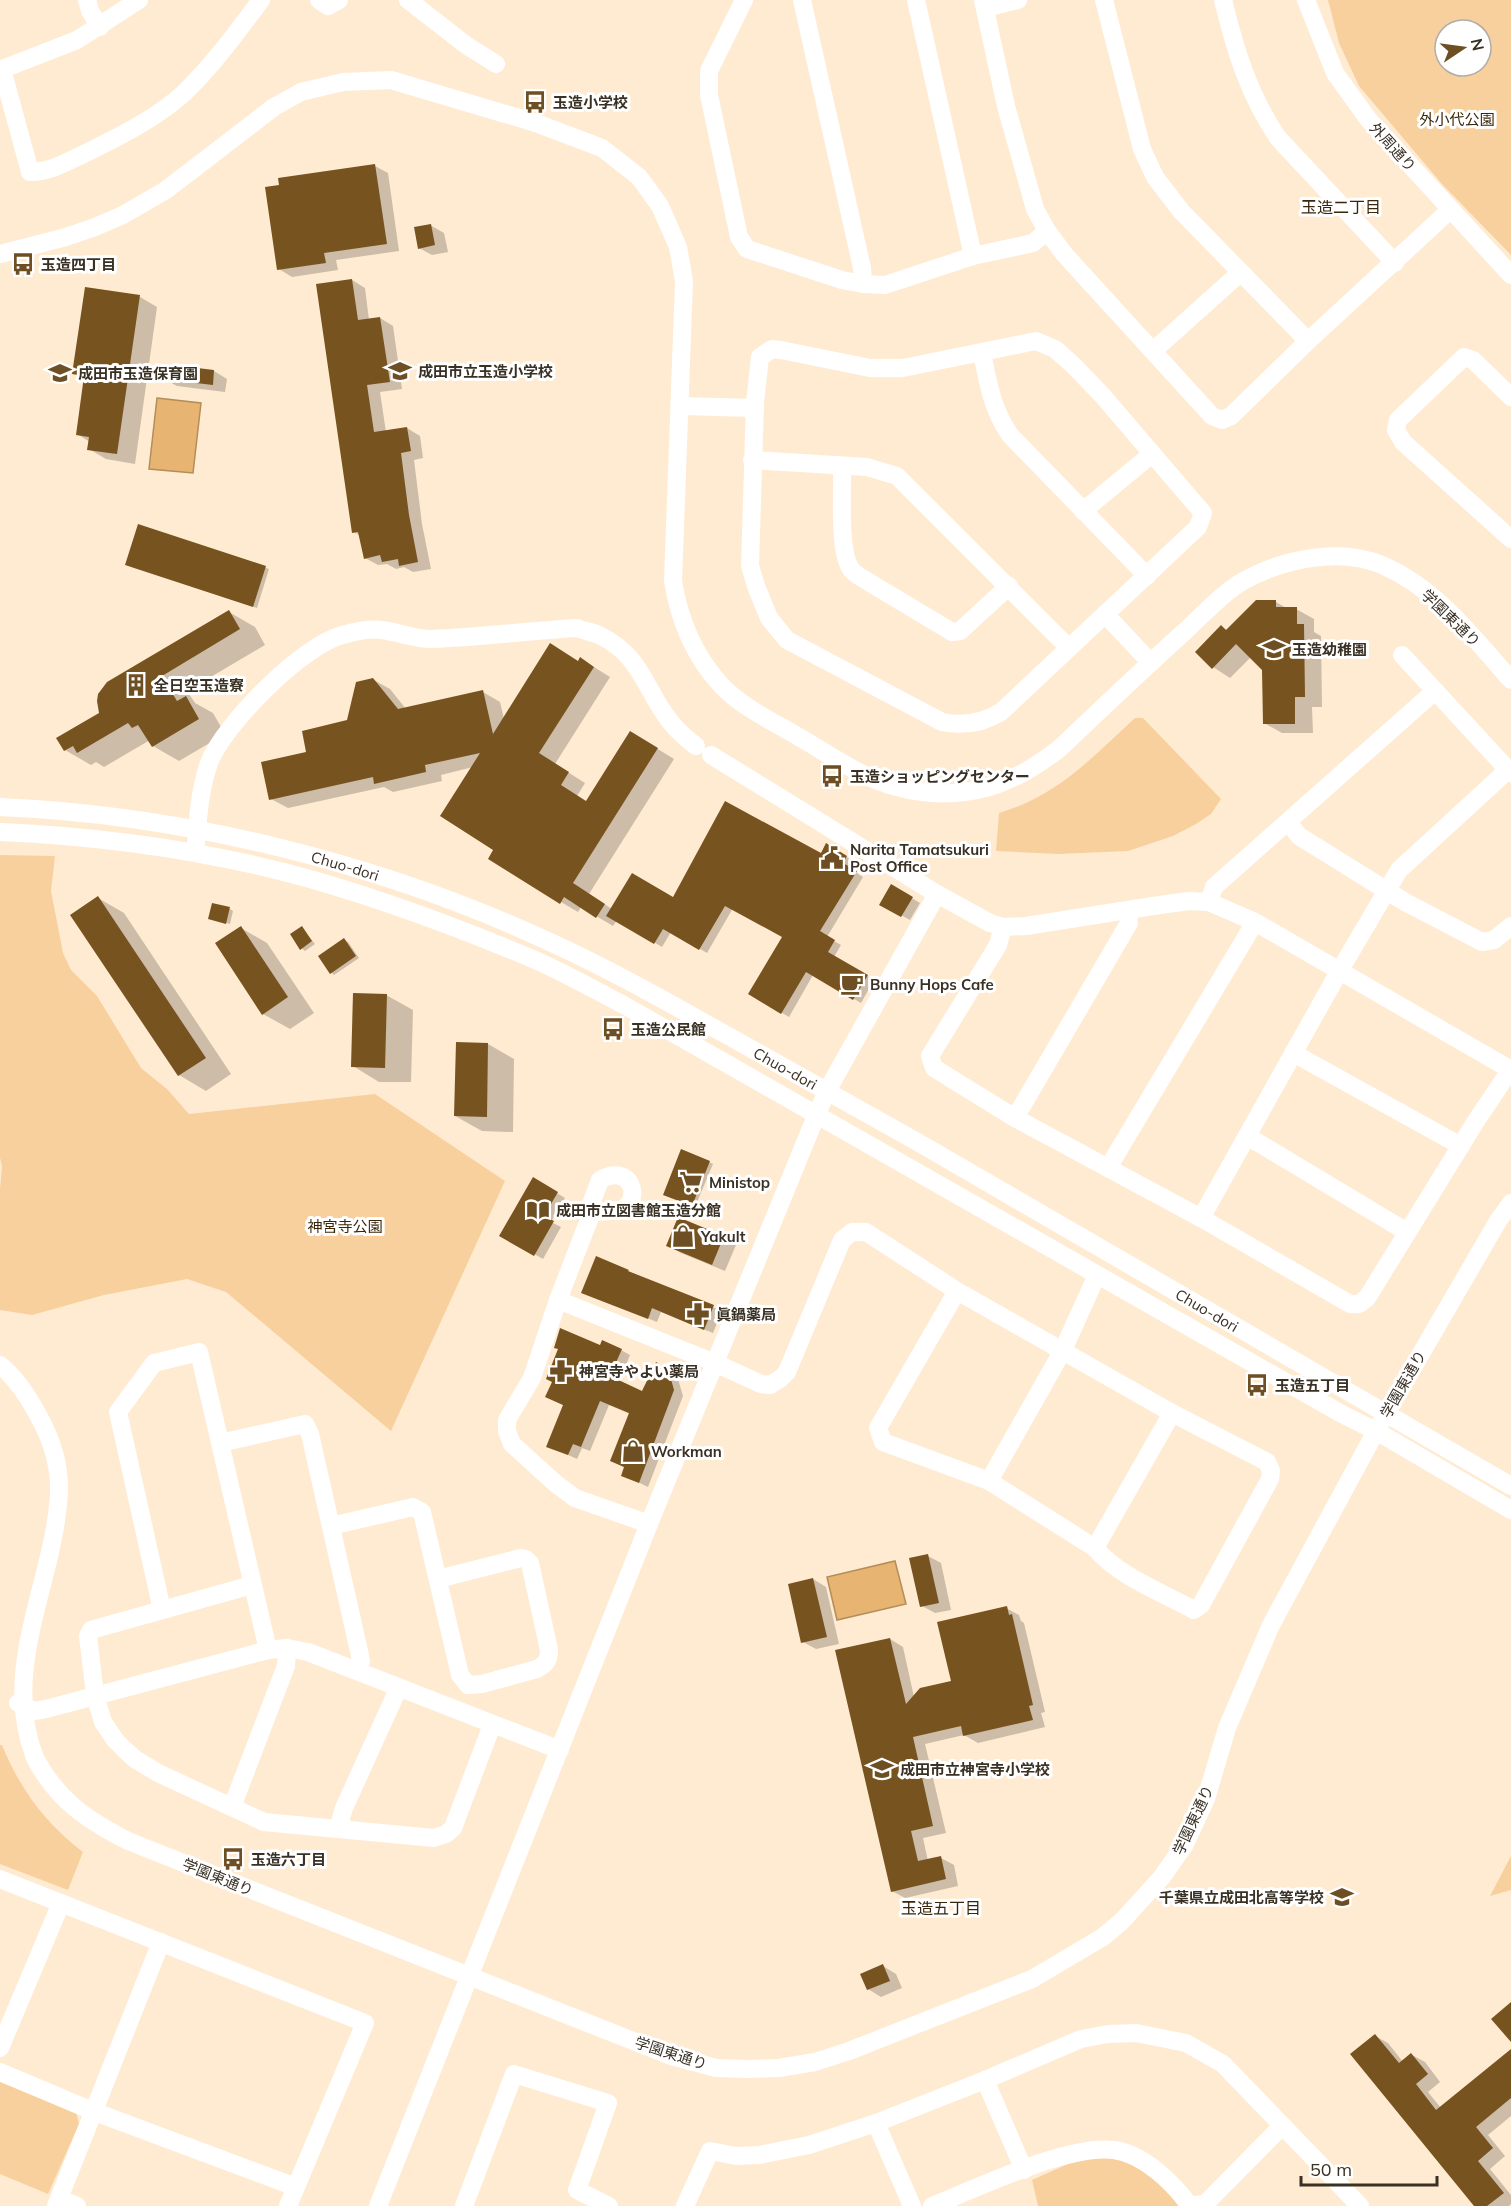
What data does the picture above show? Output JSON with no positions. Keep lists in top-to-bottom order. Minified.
{"streets":{"street":["外周通り","学園東通り","Chuo-dori"]},"crossings":[["学園東通り","Chuo-dori"]],"districts":["玉造二丁目","玉造五丁目"],"parks":["外小代公園","神宮寺公園"],"places":{"bus stop":["玉造小学校","玉造四丁目","玉造ショッピングセンター","玉造公民館","玉造五丁目","玉造六丁目"],"school or university":["成田市立玉造小学校","成田市玉造保育園","玉造幼稚園","成田市立神宮寺小学校","千葉県立成田北高等学校"],"building":["全日空玉造寮"],"public building":["Narita Tamatsukuri Post Office"],"cafe":["Bunny Hops Cafe"],"supermarket":["Ministop"],"library":["成田市立図書館玉造分館"],"shop":["Yakult","Workman"],"pharmacy":["眞鍋薬局","神宮寺やよい薬局"]},"scale_bar":"50 m","north":"right"}
